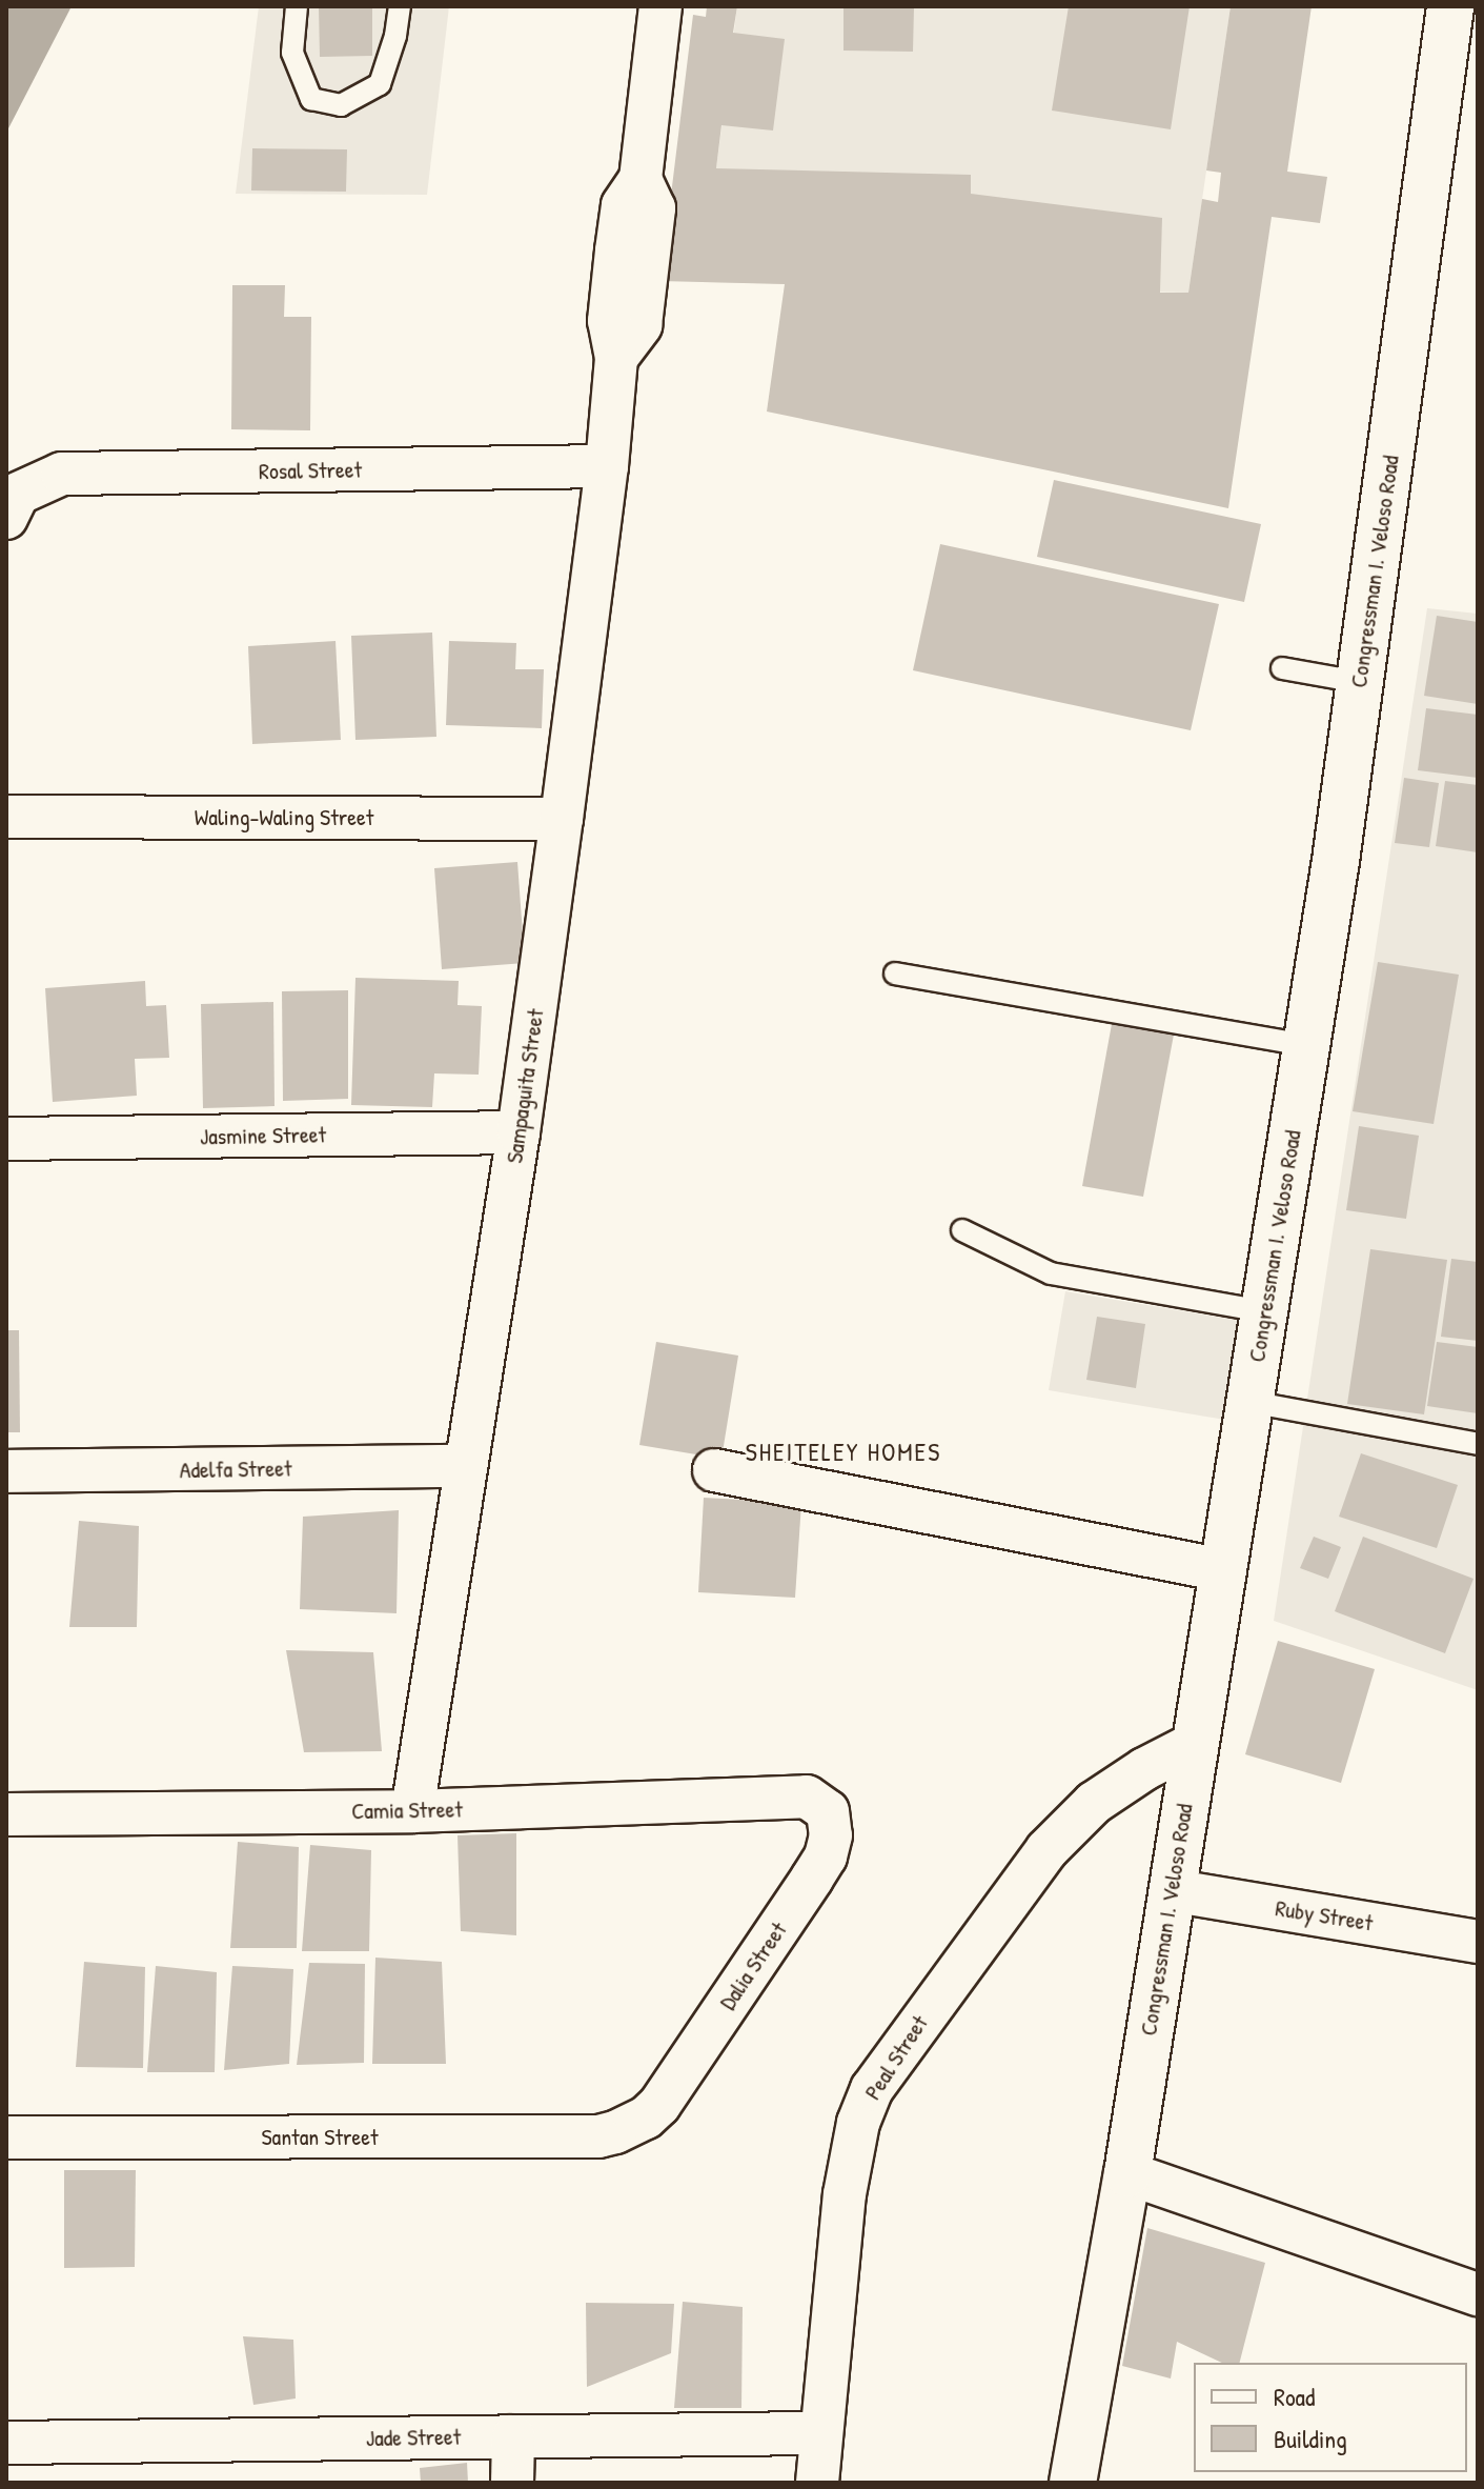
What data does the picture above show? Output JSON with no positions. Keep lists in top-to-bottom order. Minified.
{"streets":{"main road":["Congressman I. Veloso Road"],"street":["Rosal Street","Waling-Waling Street","Sampaguita Street","Jasmine Street","Adelfa Street","Camia Street","Ruby Street","Dalia Street","Peal Street","Santan Street","Jade Street"]},"crossings":[["Rosal Street","Sampaguita Street"],["Congressman I. Veloso Road","Ruby Street"],["Congressman I. Veloso Road","Peal Street"],["Waling-Waling Street","Sampaguita Street"],["Sampaguita Street","Jasmine Street"],["Sampaguita Street","Adelfa Street"],["Sampaguita Street","Camia Street"],["Camia Street","Dalia Street"],["Dalia Street","Santan Street"],["Peal Street","Jade Street"]],"districts":["SHEITELEY HOMES"],"legend":["Road","Building"]}
